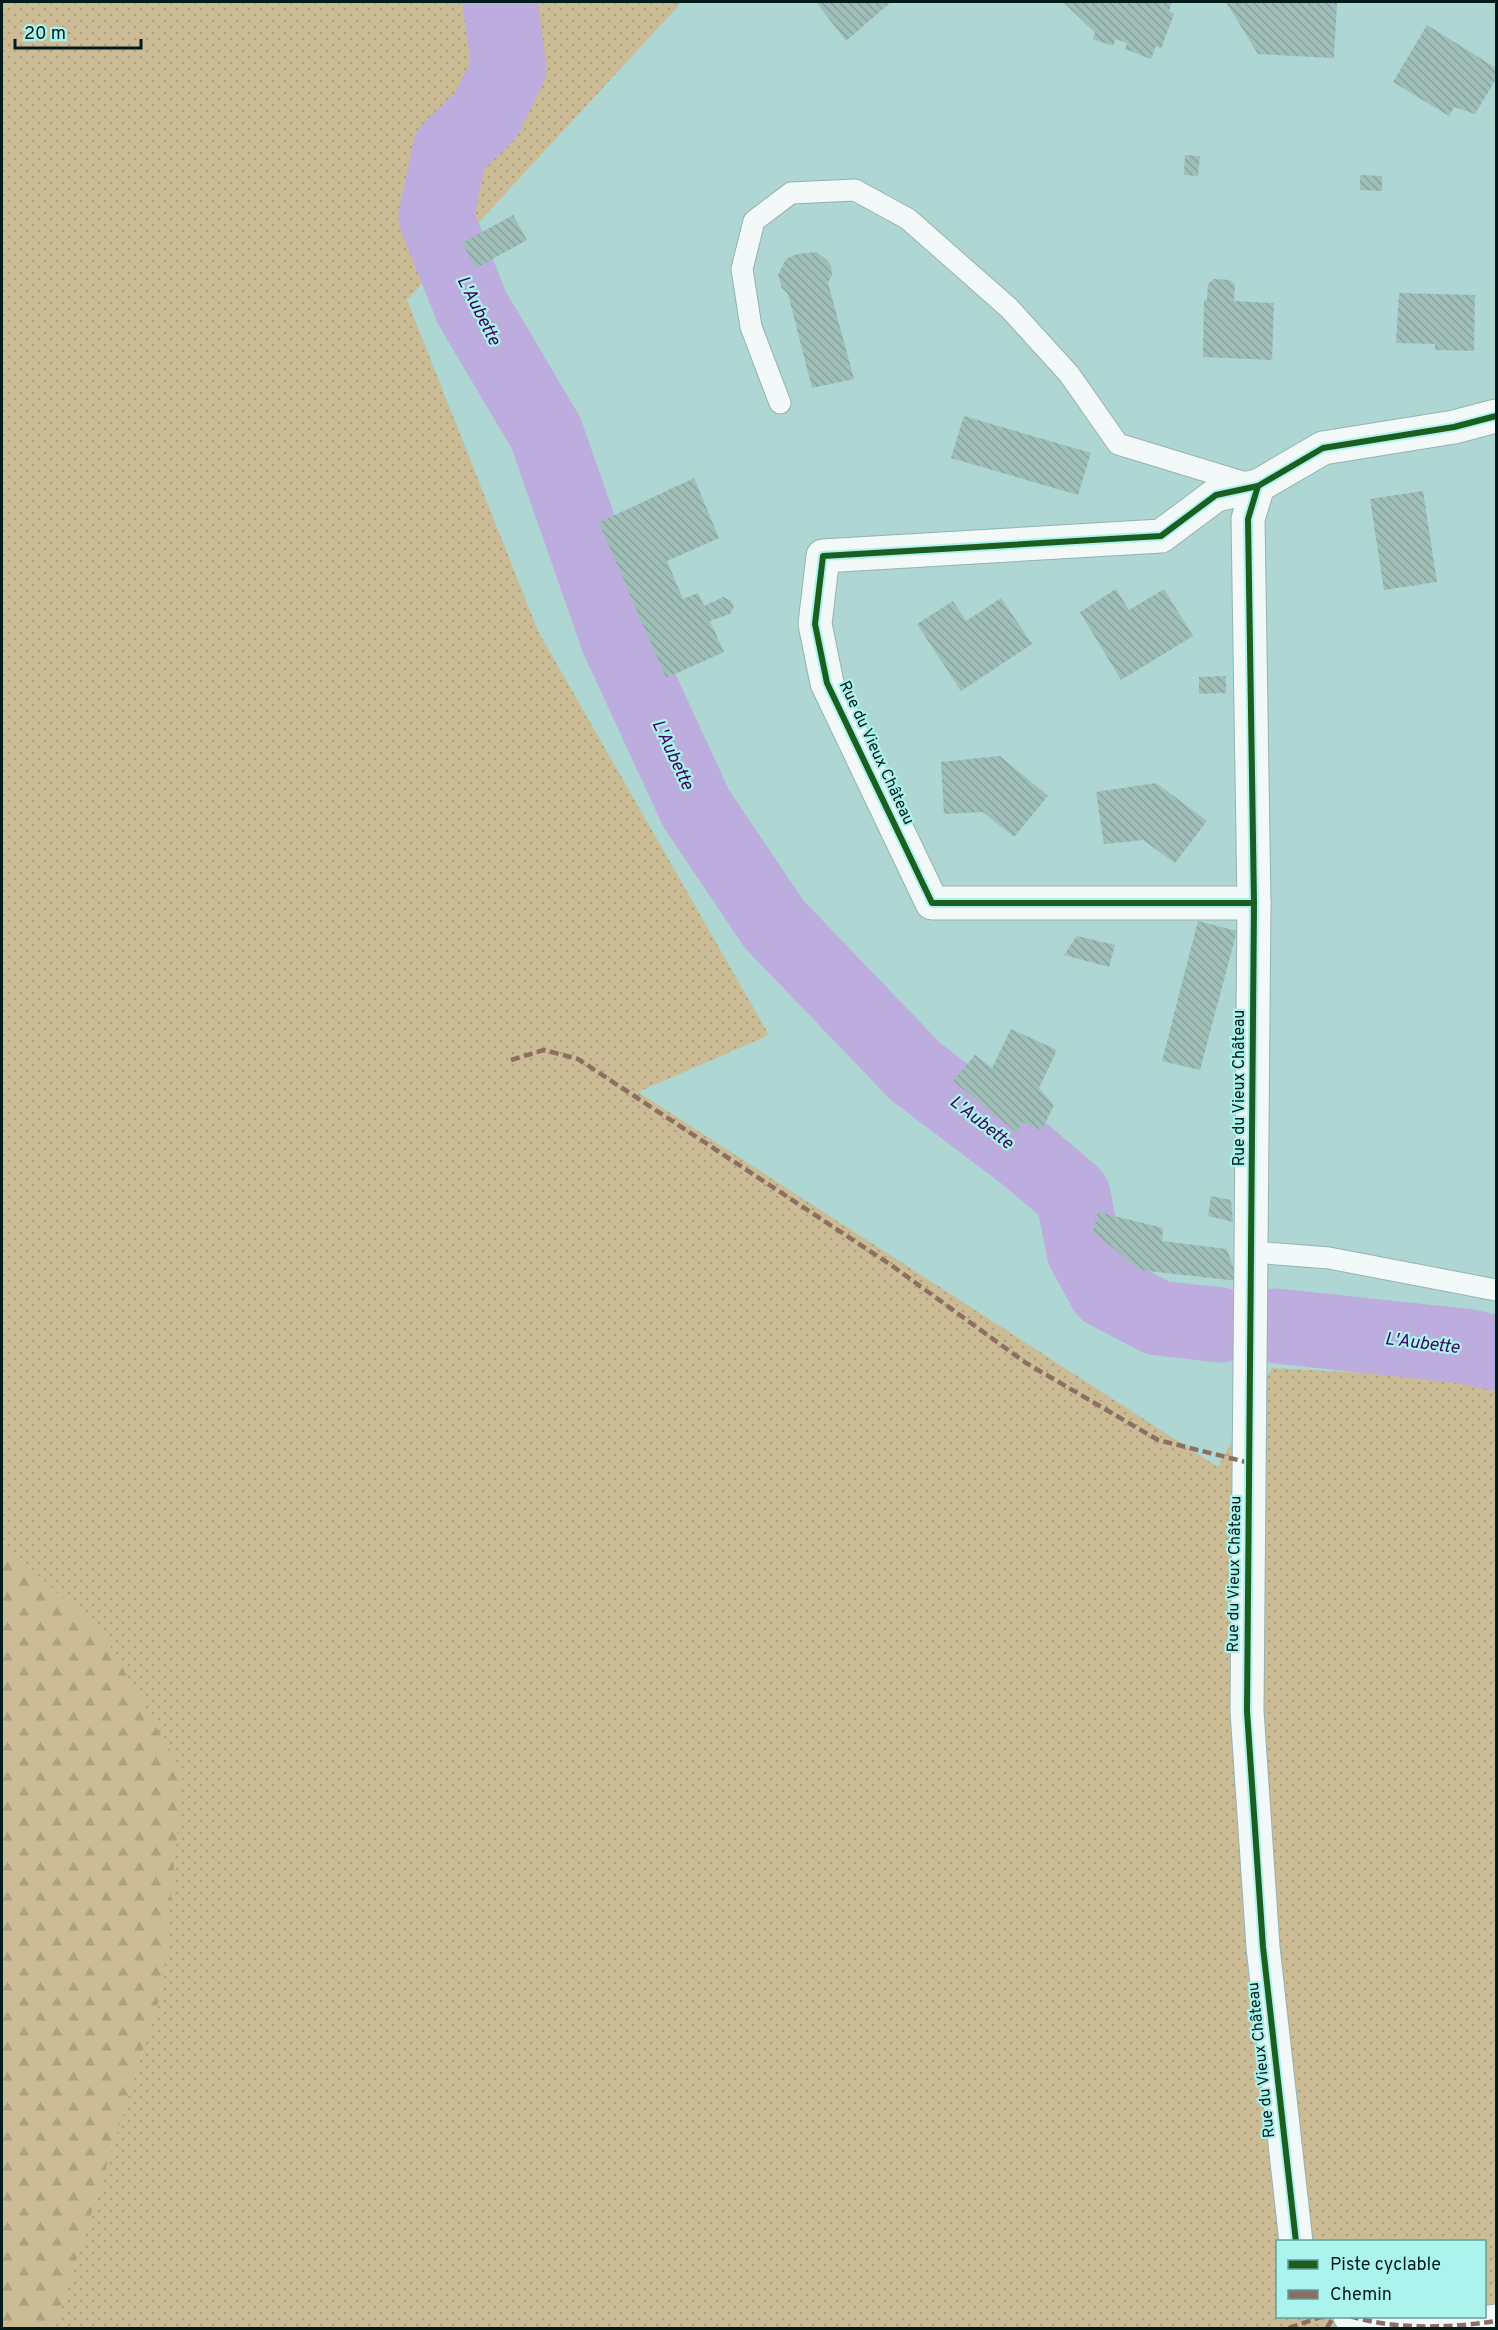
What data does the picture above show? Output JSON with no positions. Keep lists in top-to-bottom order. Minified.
{"streets":{"street":["Rue du Vieux Château"]},"water":["L'Aubette"],"legend":["Piste cyclable","Chemin"],"scale_bar":"20 m"}
